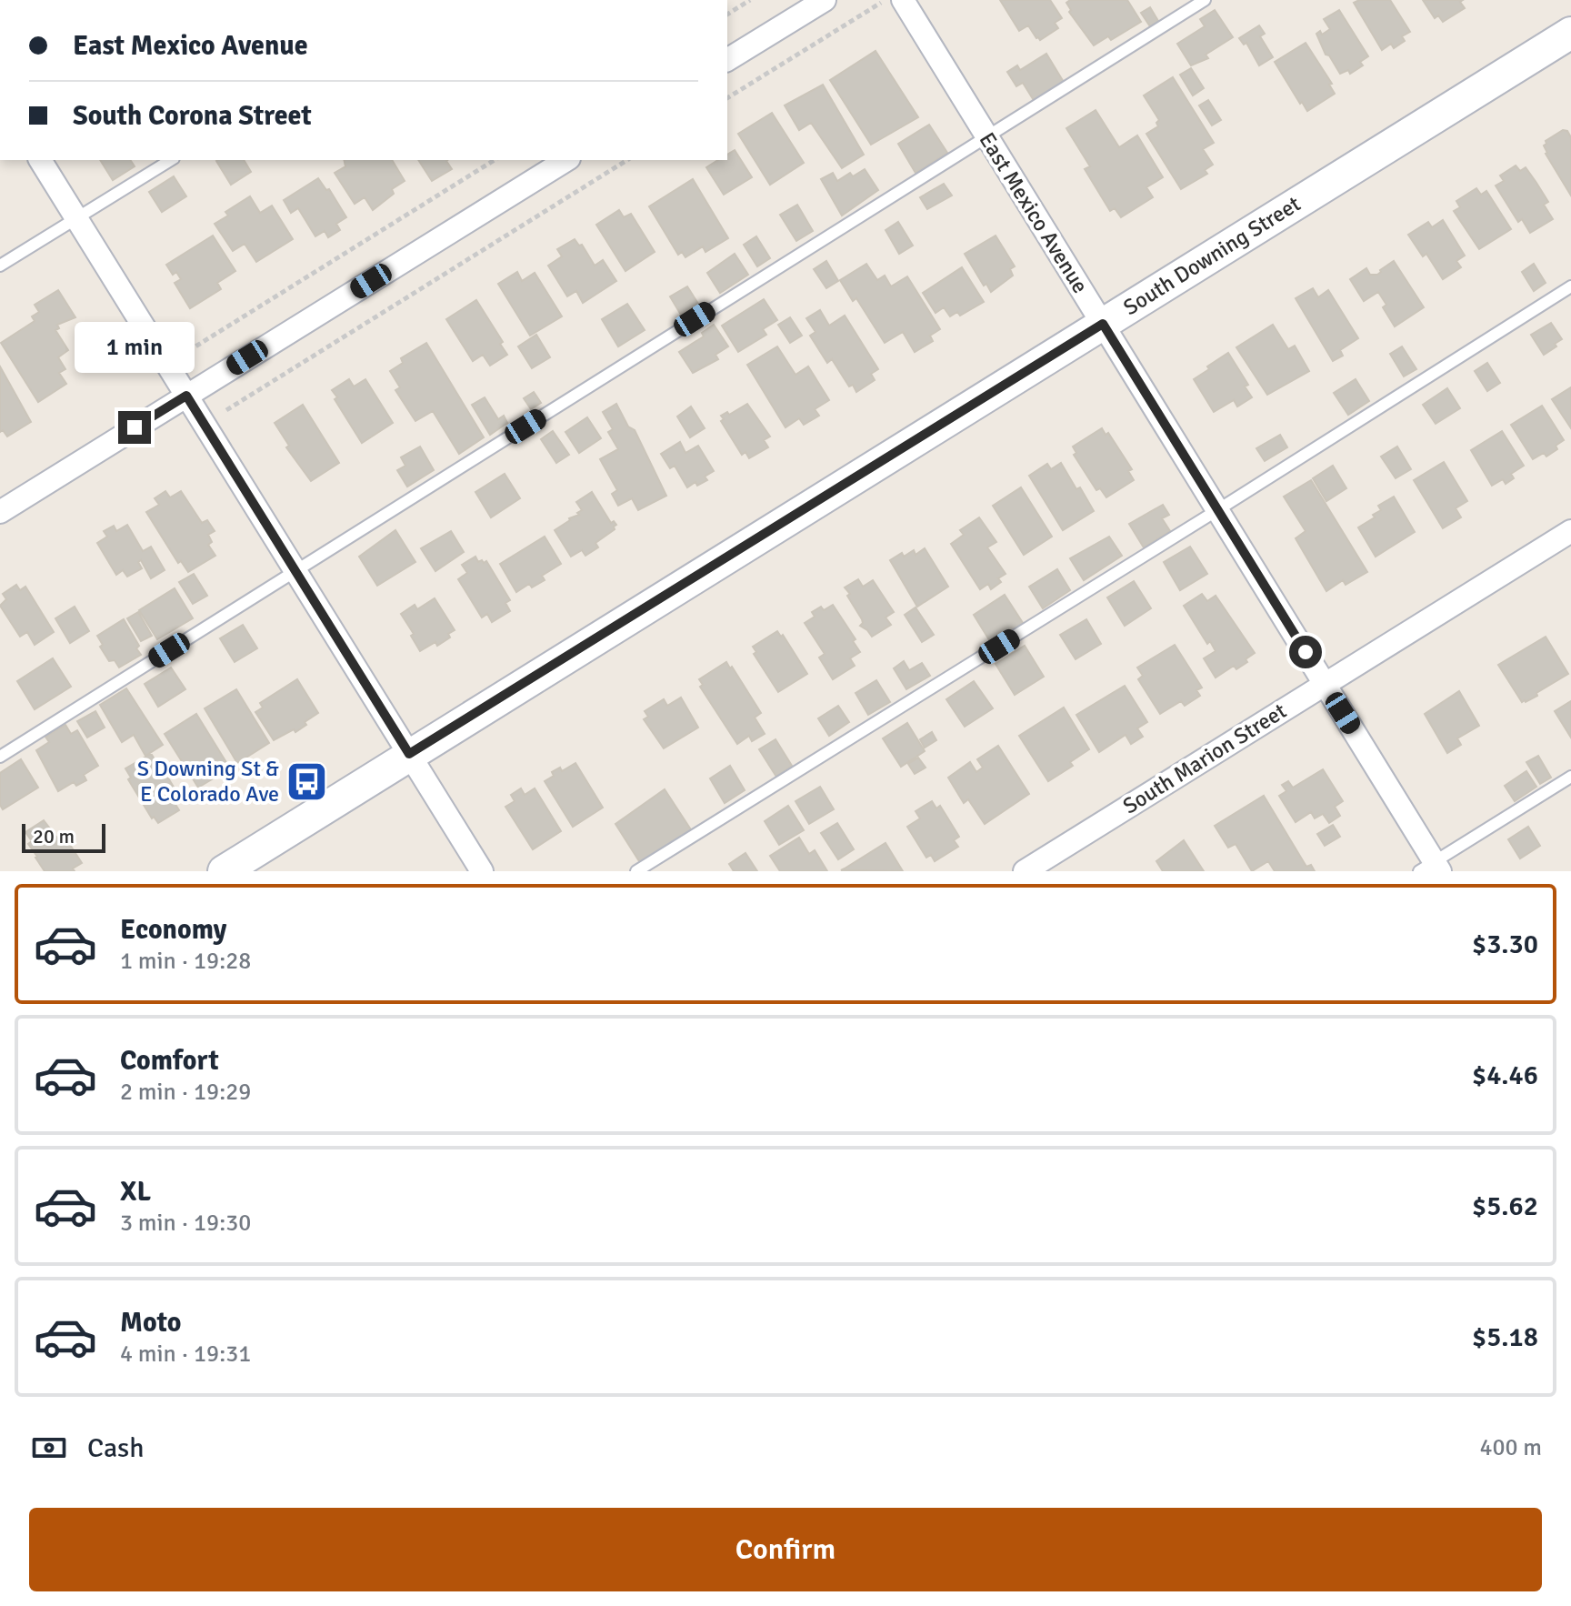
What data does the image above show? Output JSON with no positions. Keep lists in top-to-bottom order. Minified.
{"streets":{"main road":["South Downing Street"],"street":["East Mexico Avenue","South Marion Street"]},"crossings":[["East Mexico Avenue","South Downing Street"],["East Mexico Avenue","South Marion Street"]],"places":{"bus stop":["S Downing St & E Colorado Ave"]},"scale_bar":"20 m","page":{"banner":["East Mexico Avenue","South Corona Street"],"bubble":"1 min","scale":"20 m","list":[{"name":"Economy","note":"1 min · 19:28","value":"$3.30"},{"name":"Comfort","note":"2 min · 19:29","value":"$4.46"},{"name":"XL","note":"3 min · 19:30","value":"$5.62"},{"name":"Moto","note":"4 min · 19:31","value":"$5.18"}],"pay":["Cash","400 m"],"buttons":"Confirm"}}
